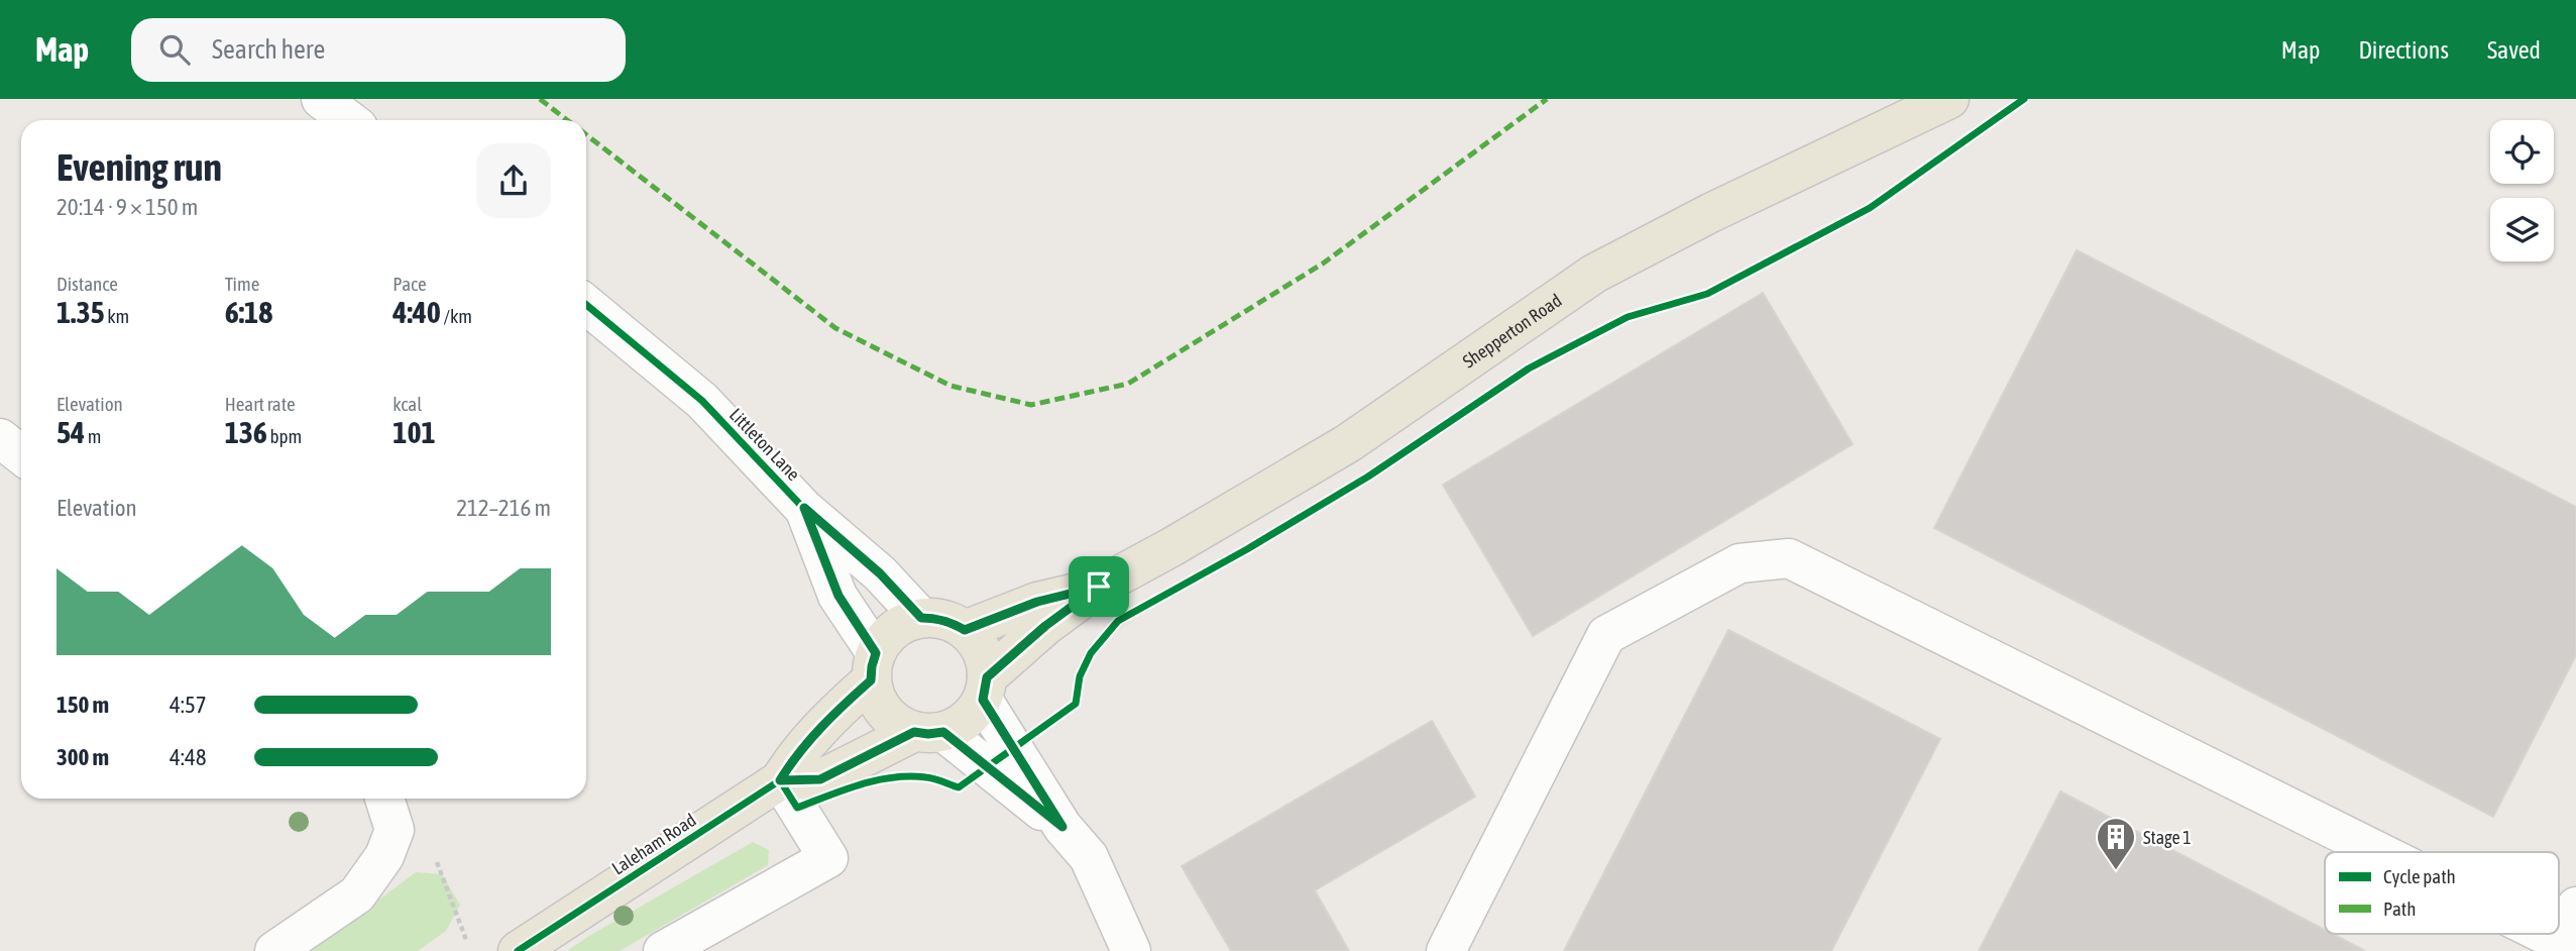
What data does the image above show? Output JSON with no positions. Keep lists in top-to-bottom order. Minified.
{"streets":{"main road":["Shepperton Road","Laleham Road"],"street":["Littleton Lane"]},"crossings":[["Shepperton Road","Littleton Lane"],["Shepperton Road","Laleham Road"],["Littleton Lane","Laleham Road"]],"places":{"building":["Stage 1"]},"legend":["Cycle path","Path"],"page":{"header":"Map","search":"Search here","nav":["Map","Directions","Saved"],"heading":["Evening run","20:14 · 9 × 150 m"],"stats":[["Distance","1.35 km"],["Time","6:18"],["Pace","4:40 /km"],["Elevation","54 m"],["Heart rate","136 bpm"],["kcal","101"]],"chart":["Elevation","212–216 m"],"list":[{"name":"150 m","note":"4:57"},{"name":"300 m","note":"4:48"}]}}
